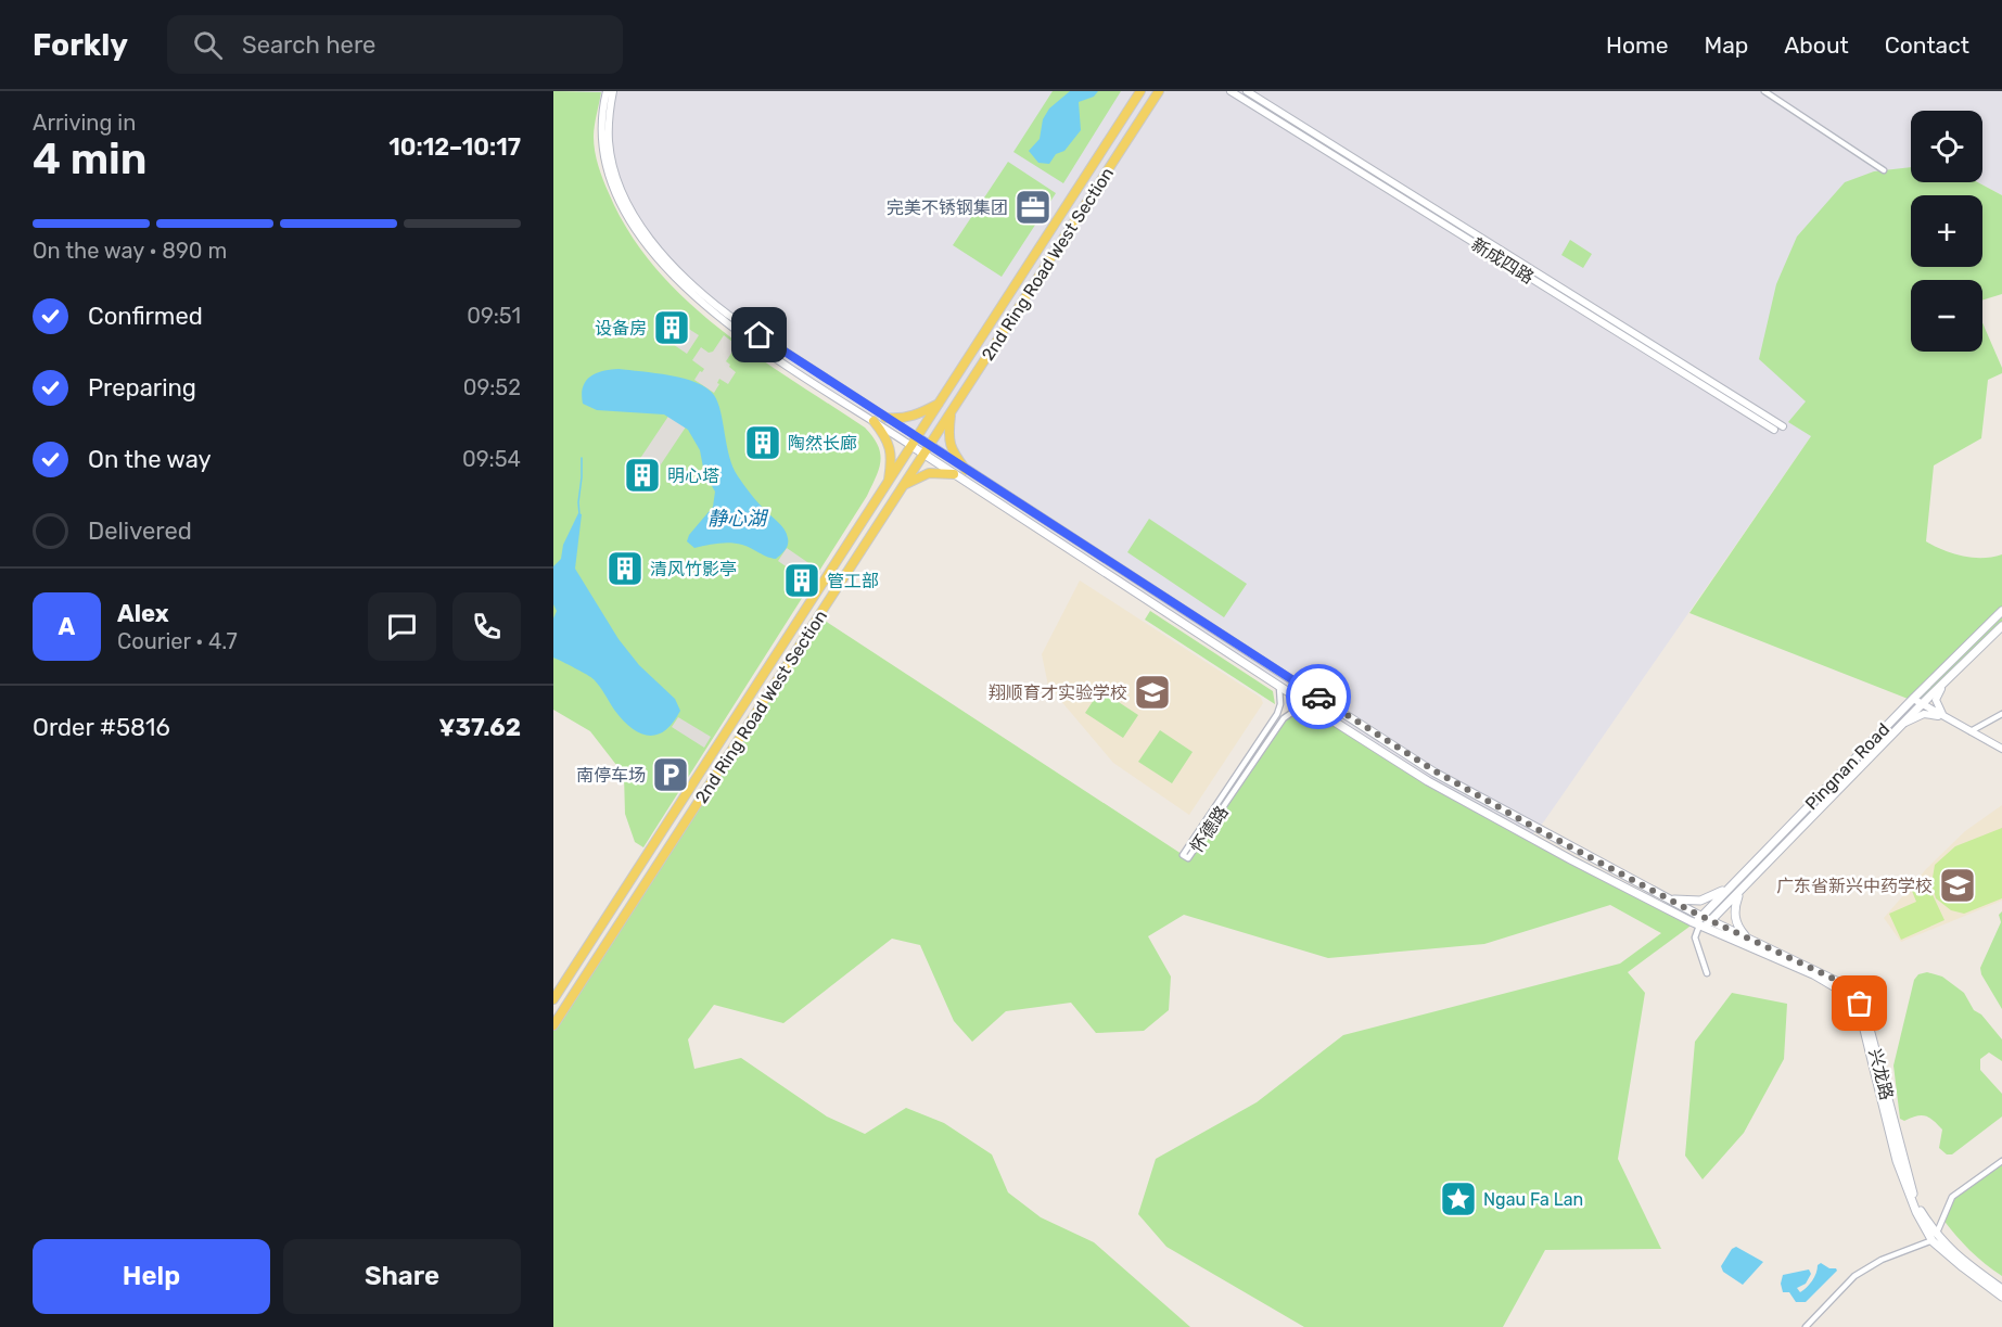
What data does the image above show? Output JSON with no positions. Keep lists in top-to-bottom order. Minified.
{"streets":{"main road":["2nd Ring Road West Section","Pingnan Road","兴龙路"],"street":["新成四路","怀德路"]},"crossings":[["Pingnan Road","兴龙路"]],"water":["静心湖"],"places":{"office":["完美不锈钢集团"],"building":["设备房","陶然长廊","明心塔","清风竹影亭","管工部"],"school or university":["翔顺育才实验学校","广东省新兴中药学校"],"parking":["南停车场"],"place":["Ngau Fa Lan"]},"page":{"header":"Forkly","search":"Search here","nav":["Home","Map","About","Contact"],"heading":["4 min","Arriving in","10:12–10:17"],"panel":["Alex","Courier · 4.7","Order #5816","¥37.62"],"map_buttons":["+","−"],"bar":"On the way · 890 m","list":[["Confirmed","09:51"],["Preparing","09:52"],["On the way","09:54"],"Delivered"],"round":"A","buttons":["Help","Share"]}}
